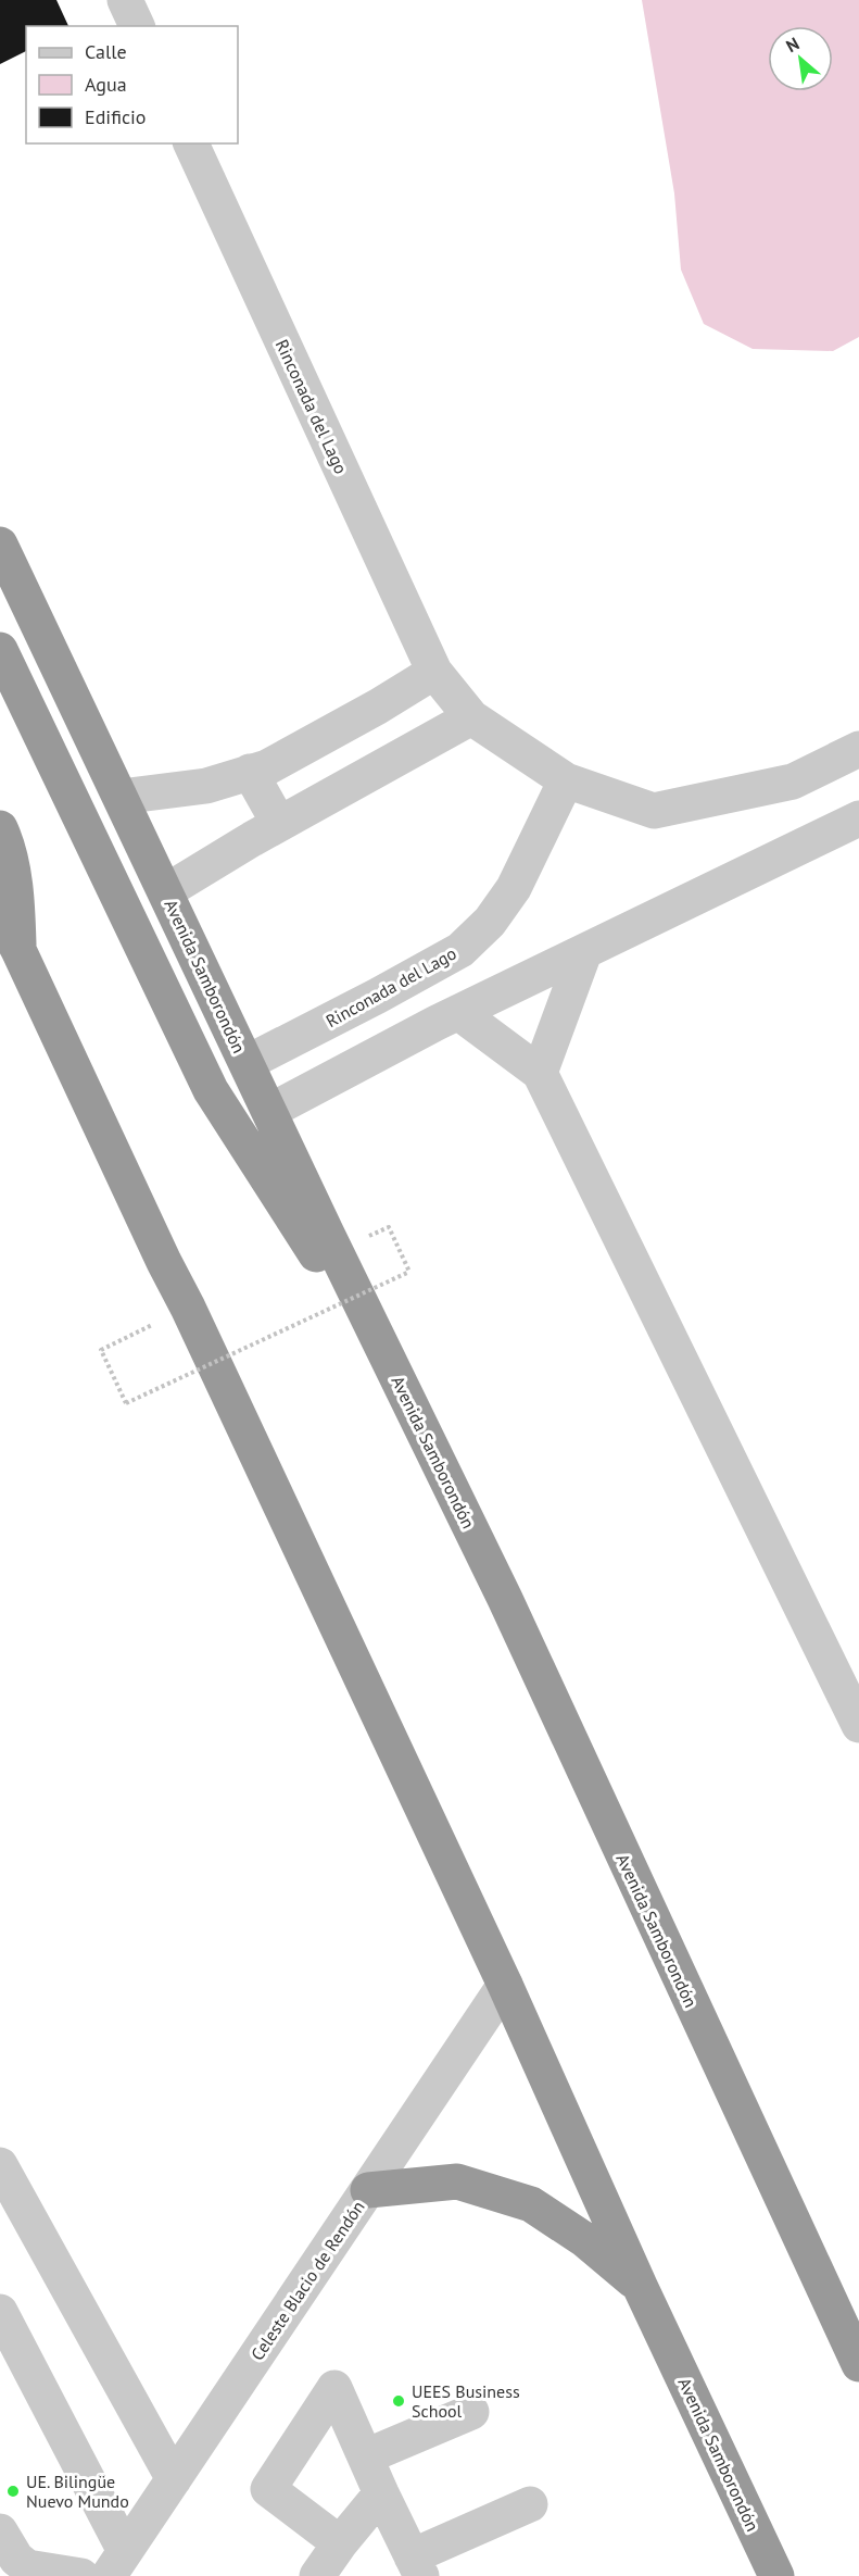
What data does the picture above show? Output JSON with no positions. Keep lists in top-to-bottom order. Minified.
{"streets":{"highway":["Avenida Samborondón"],"street":["Rinconada del Lago","Celeste Blacio de Rendón"]},"crossings":[["Rinconada del Lago","Avenida Samborondón"],["Avenida Samborondón","Celeste Blacio de Rendón"]],"places":["UEES Business School","UE. Bilingüe Nuevo Mundo"],"legend":["Calle","Agua","Edificio"],"north":"top left"}
